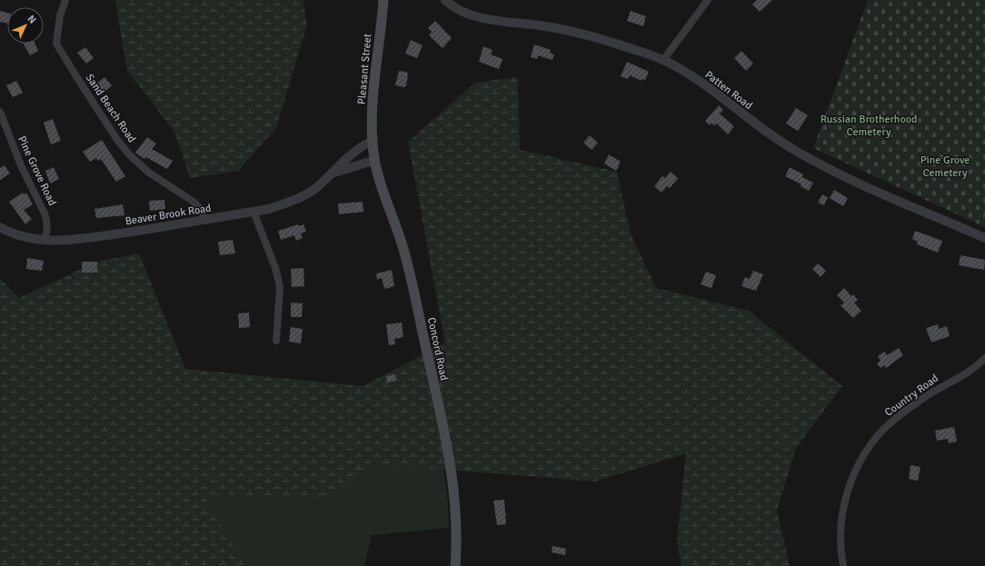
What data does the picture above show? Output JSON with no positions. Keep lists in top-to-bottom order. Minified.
{"streets":{"main road":["Pleasant Street","Concord Road"],"street":["Patten Road","Sand Beach Road","Pine Grove Road","Beaver Brook Road","Country Road"]},"crossings":[["Pleasant Street","Beaver Brook Road"],["Pleasant Street","Concord Road"],["Sand Beach Road","Beaver Brook Road"],["Pine Grove Road","Beaver Brook Road"],["Beaver Brook Road","Concord Road"]],"parks":["Russian Brotherhood Cemetery","Pine Grove Cemetery"],"north":"top right"}
